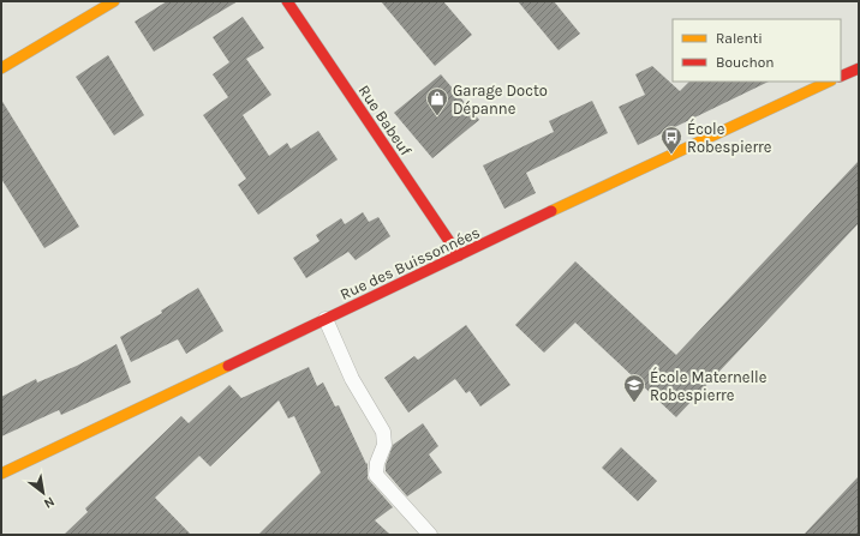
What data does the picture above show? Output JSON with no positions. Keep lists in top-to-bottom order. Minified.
{"streets":{"street":["Rue Babeuf","Rue des Buissonnées"]},"crossings":[["Rue Babeuf","Rue des Buissonnées"]],"places":{"shop":["Garage Docto Dépanne"],"bus stop":["École Robespierre"],"school or university":["École Maternelle Robespierre"]},"legend":["Ralenti","Bouchon"],"north":"bottom right"}
